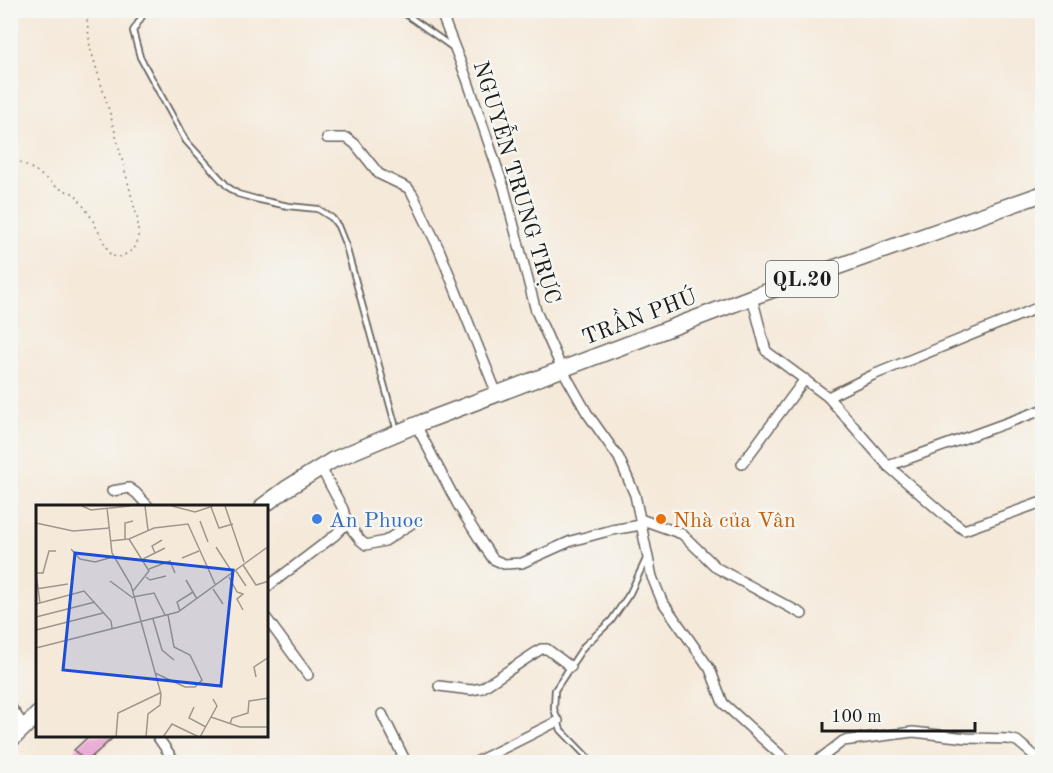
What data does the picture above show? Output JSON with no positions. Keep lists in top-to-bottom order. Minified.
{"streets":{"highway":["QL.20","TRẦN PHÚ"],"street":["NGUYỄN TRUNG TRỰC"]},"crossings":[["NGUYỄN TRUNG TRỰC","TRẦN PHÚ"]],"places":["An Phuoc","Nhà của Vân"],"scale_bar":"100 m"}
